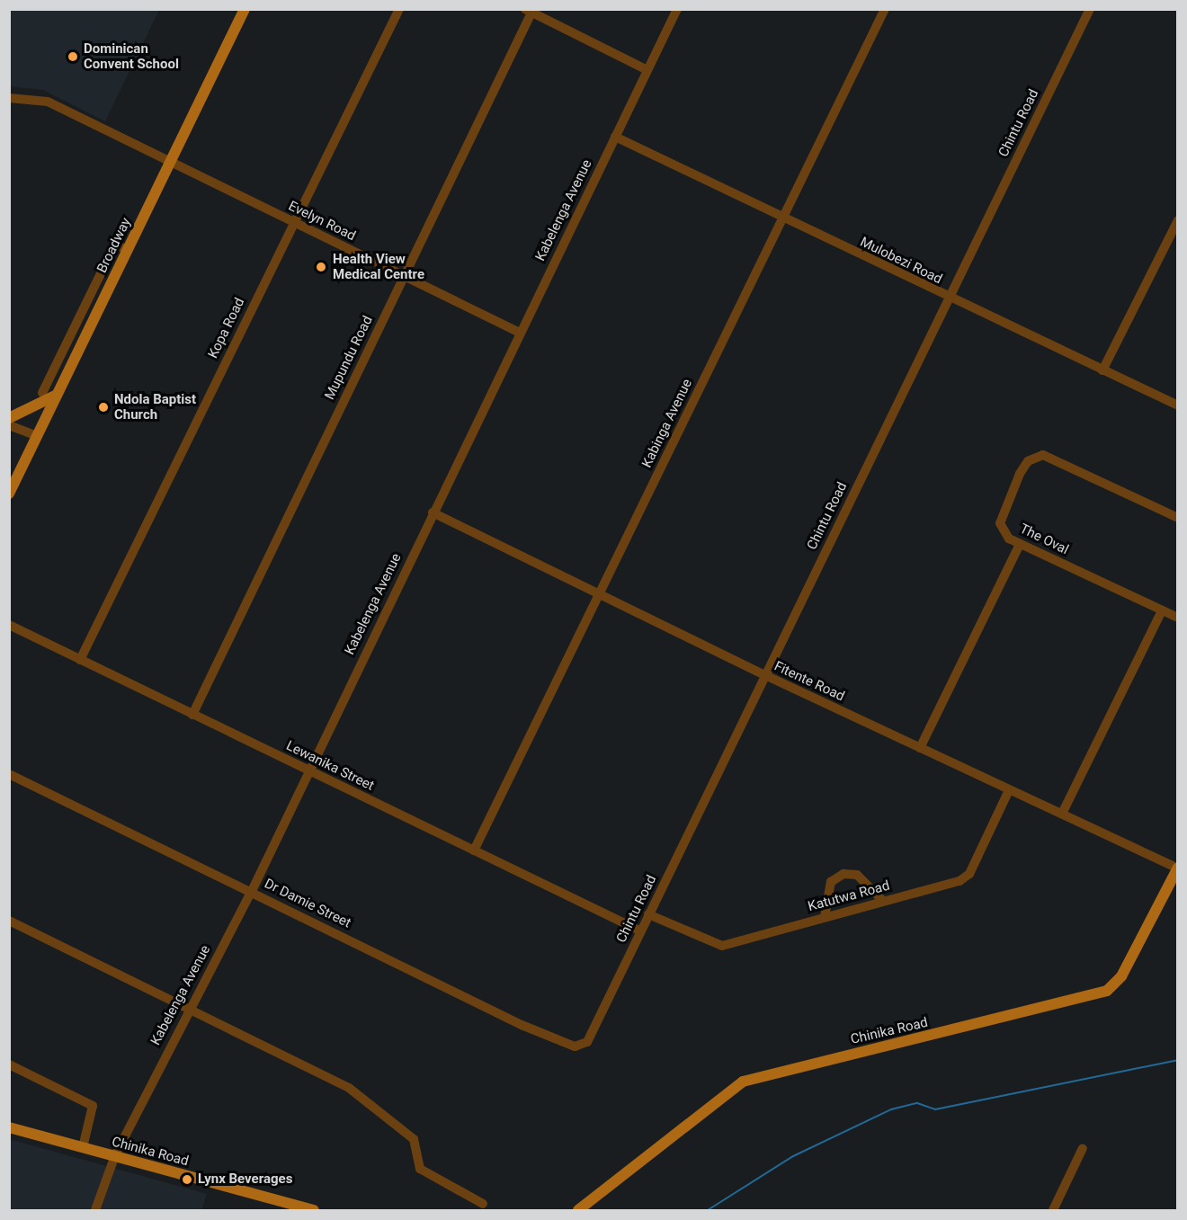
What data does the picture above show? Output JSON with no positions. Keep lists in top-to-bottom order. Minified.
{"streets":{"main road":["Broadway","Chinika Road"],"street":["Chintu Road","Kabelenga Avenue","Evelyn Road","Mulobezi Road","Kopa Road","Mupundu Road","Kabinga Avenue","The Oval","Fitente Road","Lewanika Street","Katutwa Road","Dr Damie Street"]},"crossings":[["Chintu Road","Mulobezi Road"],["Chintu Road","Fitente Road"],["Chintu Road","Lewanika Street"],["Chintu Road","Katutwa Road"],["Chintu Road","Dr Damie Street"],["Kabelenga Avenue","Evelyn Road"],["Kabelenga Avenue","Mulobezi Road"],["Kabelenga Avenue","Fitente Road"],["Kabelenga Avenue","Lewanika Street"],["Kabelenga Avenue","Dr Damie Street"],["Kabelenga Avenue","Chinika Road"],["Evelyn Road","Broadway"],["Evelyn Road","Kopa Road"],["Evelyn Road","Mupundu Road"],["Mulobezi Road","Kabinga Avenue"],["Kopa Road","Lewanika Street"],["Mupundu Road","Lewanika Street"],["Kabinga Avenue","Fitente Road"],["Kabinga Avenue","Lewanika Street"],["Fitente Road","Katutwa Road"],["Fitente Road","Chinika Road"]],"places":["Dominican Convent School","Health View Medical Centre","Ndola Baptist Church","Lynx Beverages"]}
